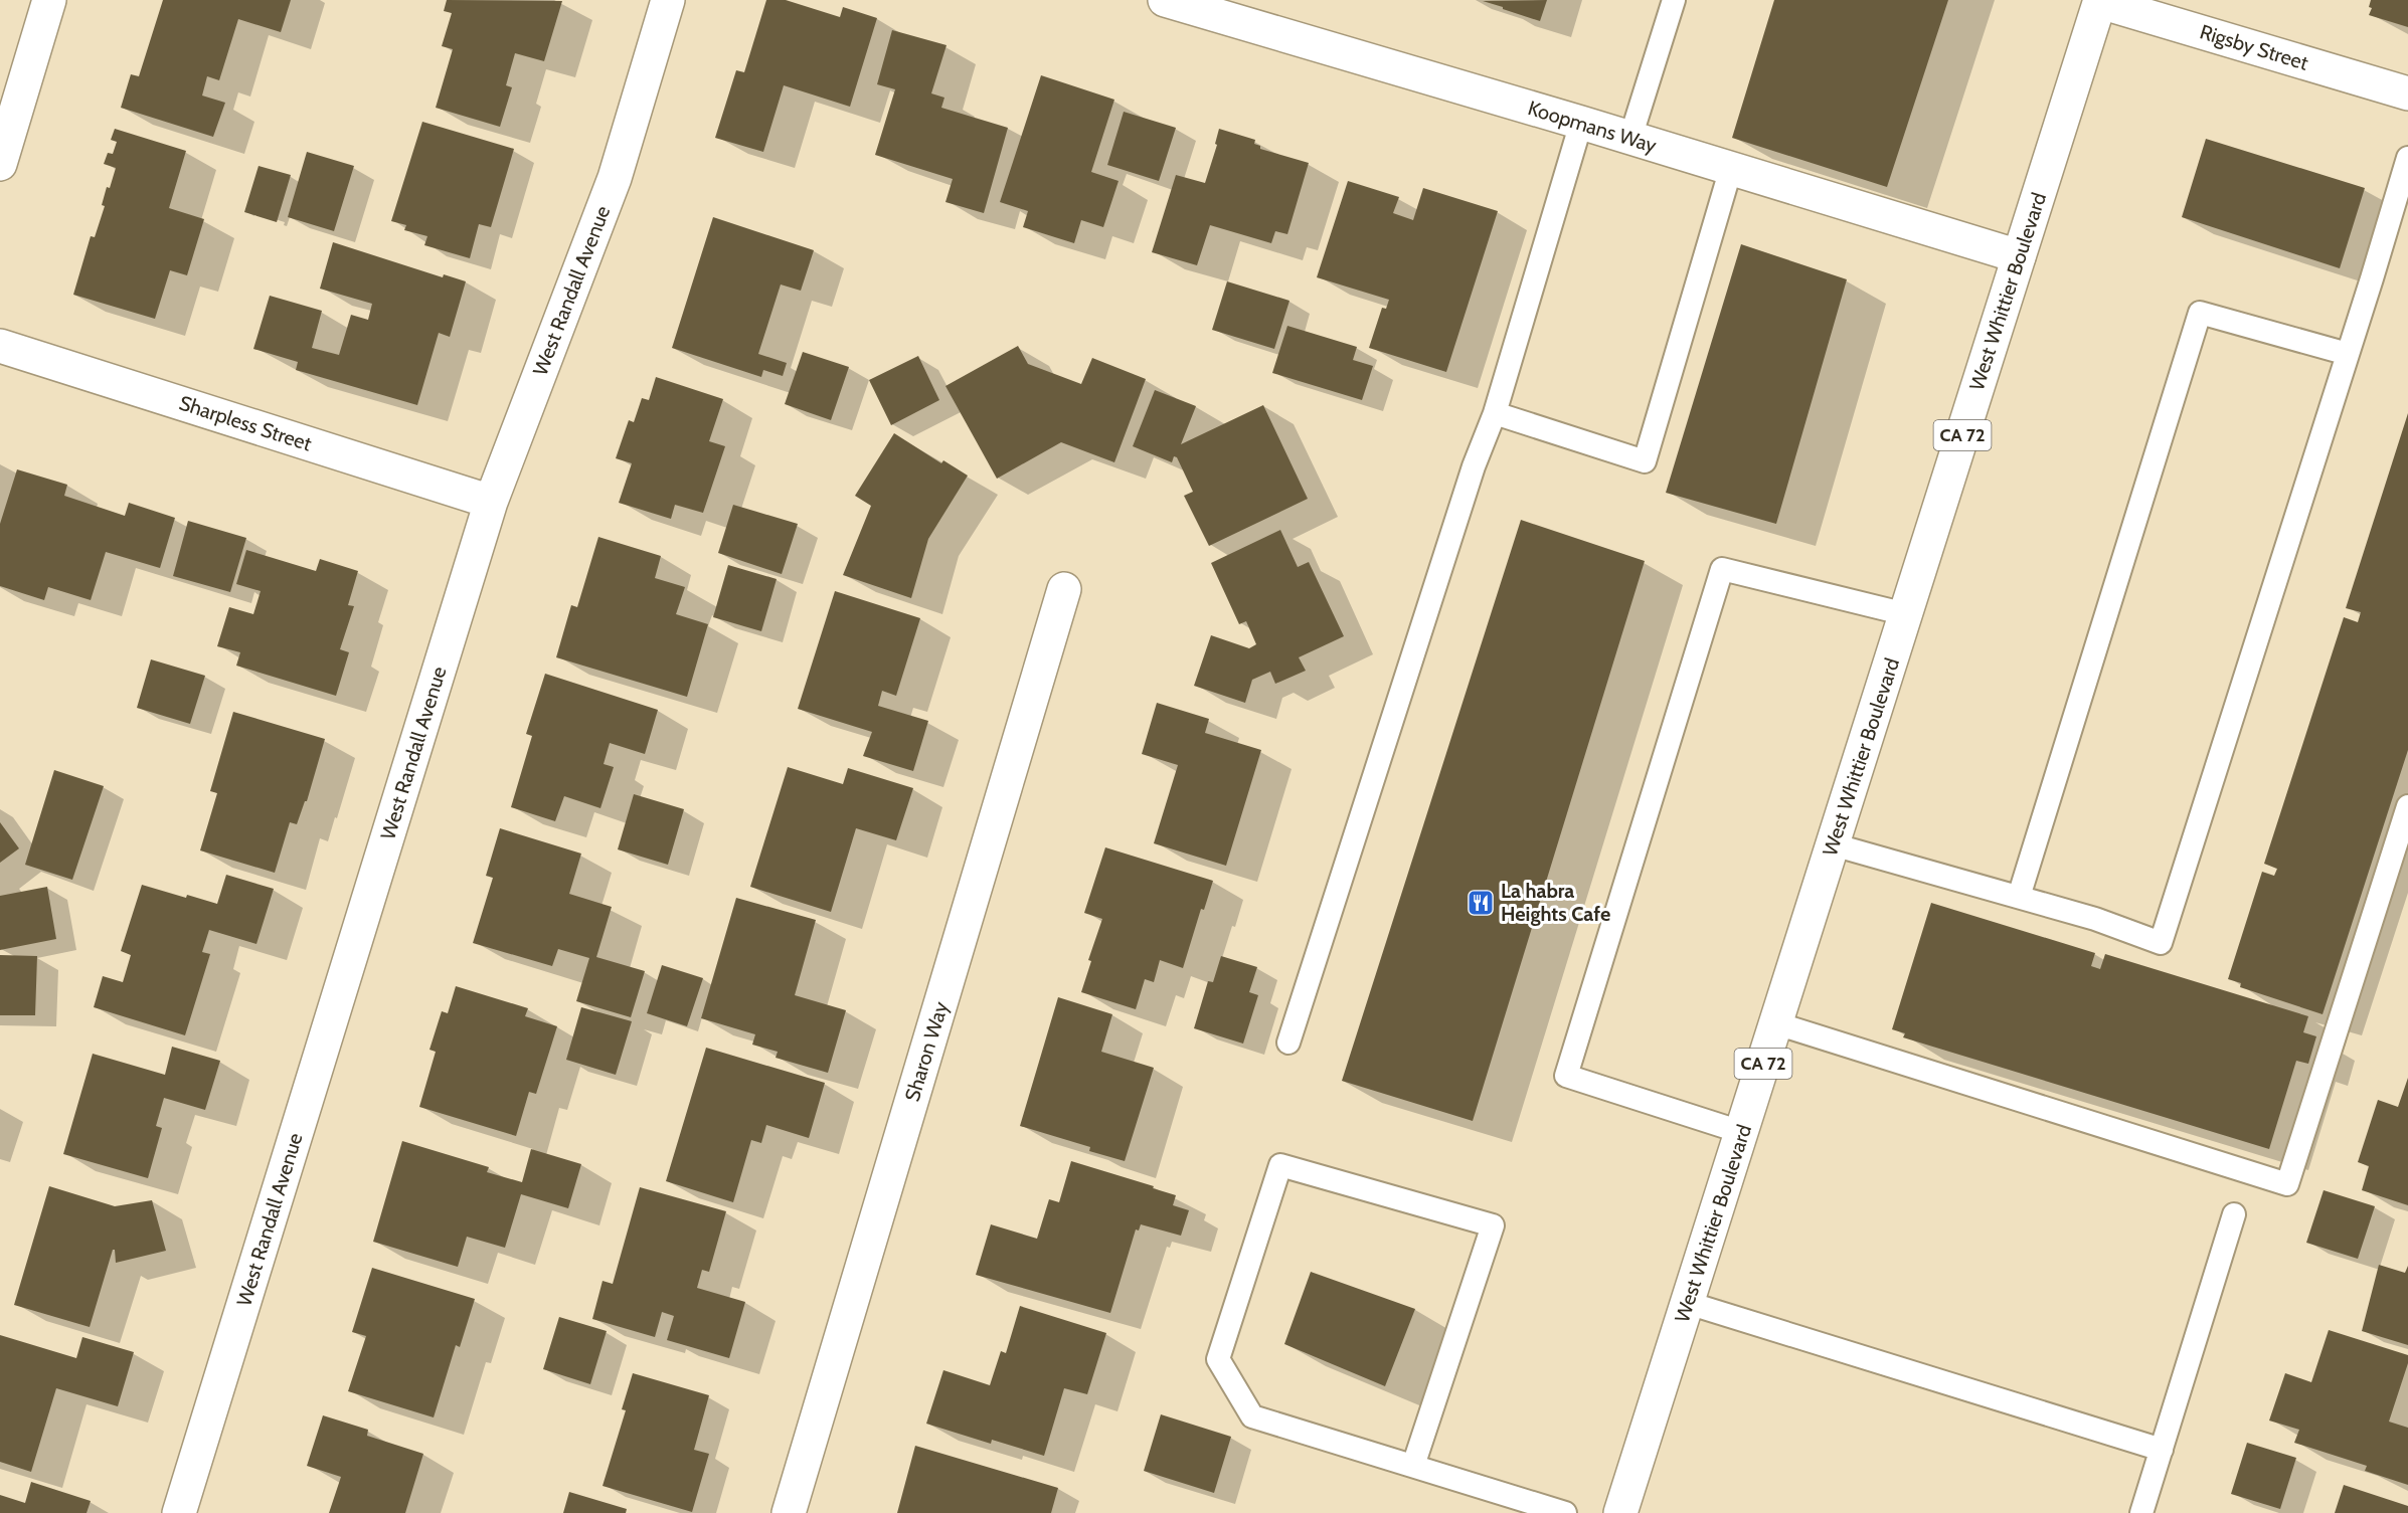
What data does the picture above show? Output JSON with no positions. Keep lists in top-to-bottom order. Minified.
{"streets":{"street":["Rigsby Street","Koopmans Way","West Randall Avenue","West Whittier Boulevard","Sharpless Street","CA 72","Sharon Way"]},"crossings":[["Rigsby Street","West Whittier Boulevard"],["Koopmans Way","West Whittier Boulevard"],["West Randall Avenue","Sharpless Street"]],"places":{"restaurant":["La habra Heights Cafe"]}}
